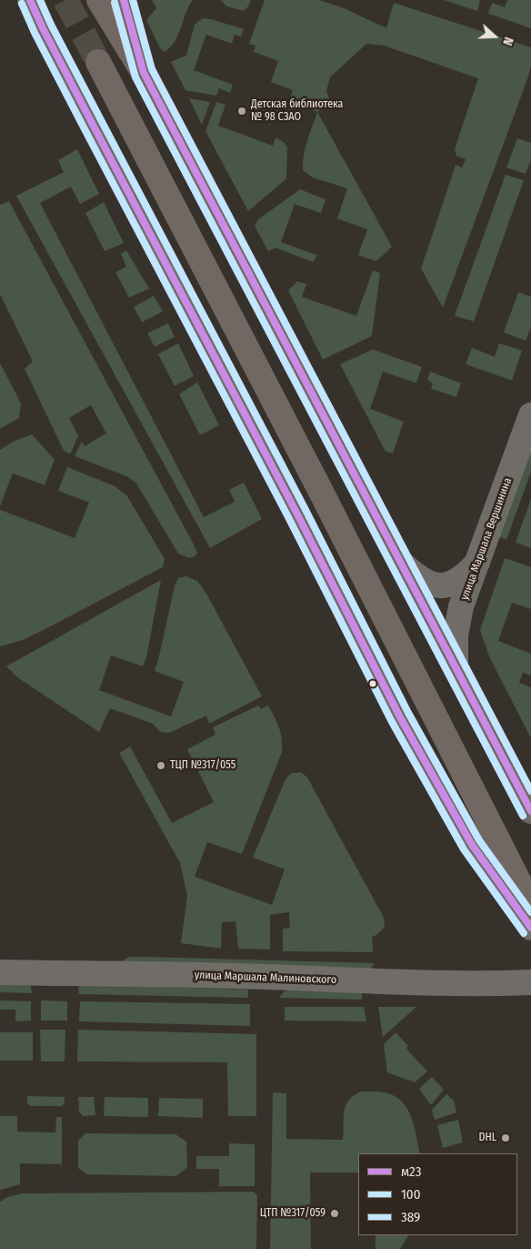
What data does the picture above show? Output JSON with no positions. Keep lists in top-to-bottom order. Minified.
{"streets":{"street":["улица Маршала Вершинина","улица Маршала Малиновского"]},"places":["Детская библиотека № 98 СЗАО","ТЦП №317/055","DHL","ЦТП №317/059"],"lines":["transit line м23","transit line 389","transit line 100"],"legend":["м23","100","389"],"north":"right"}
